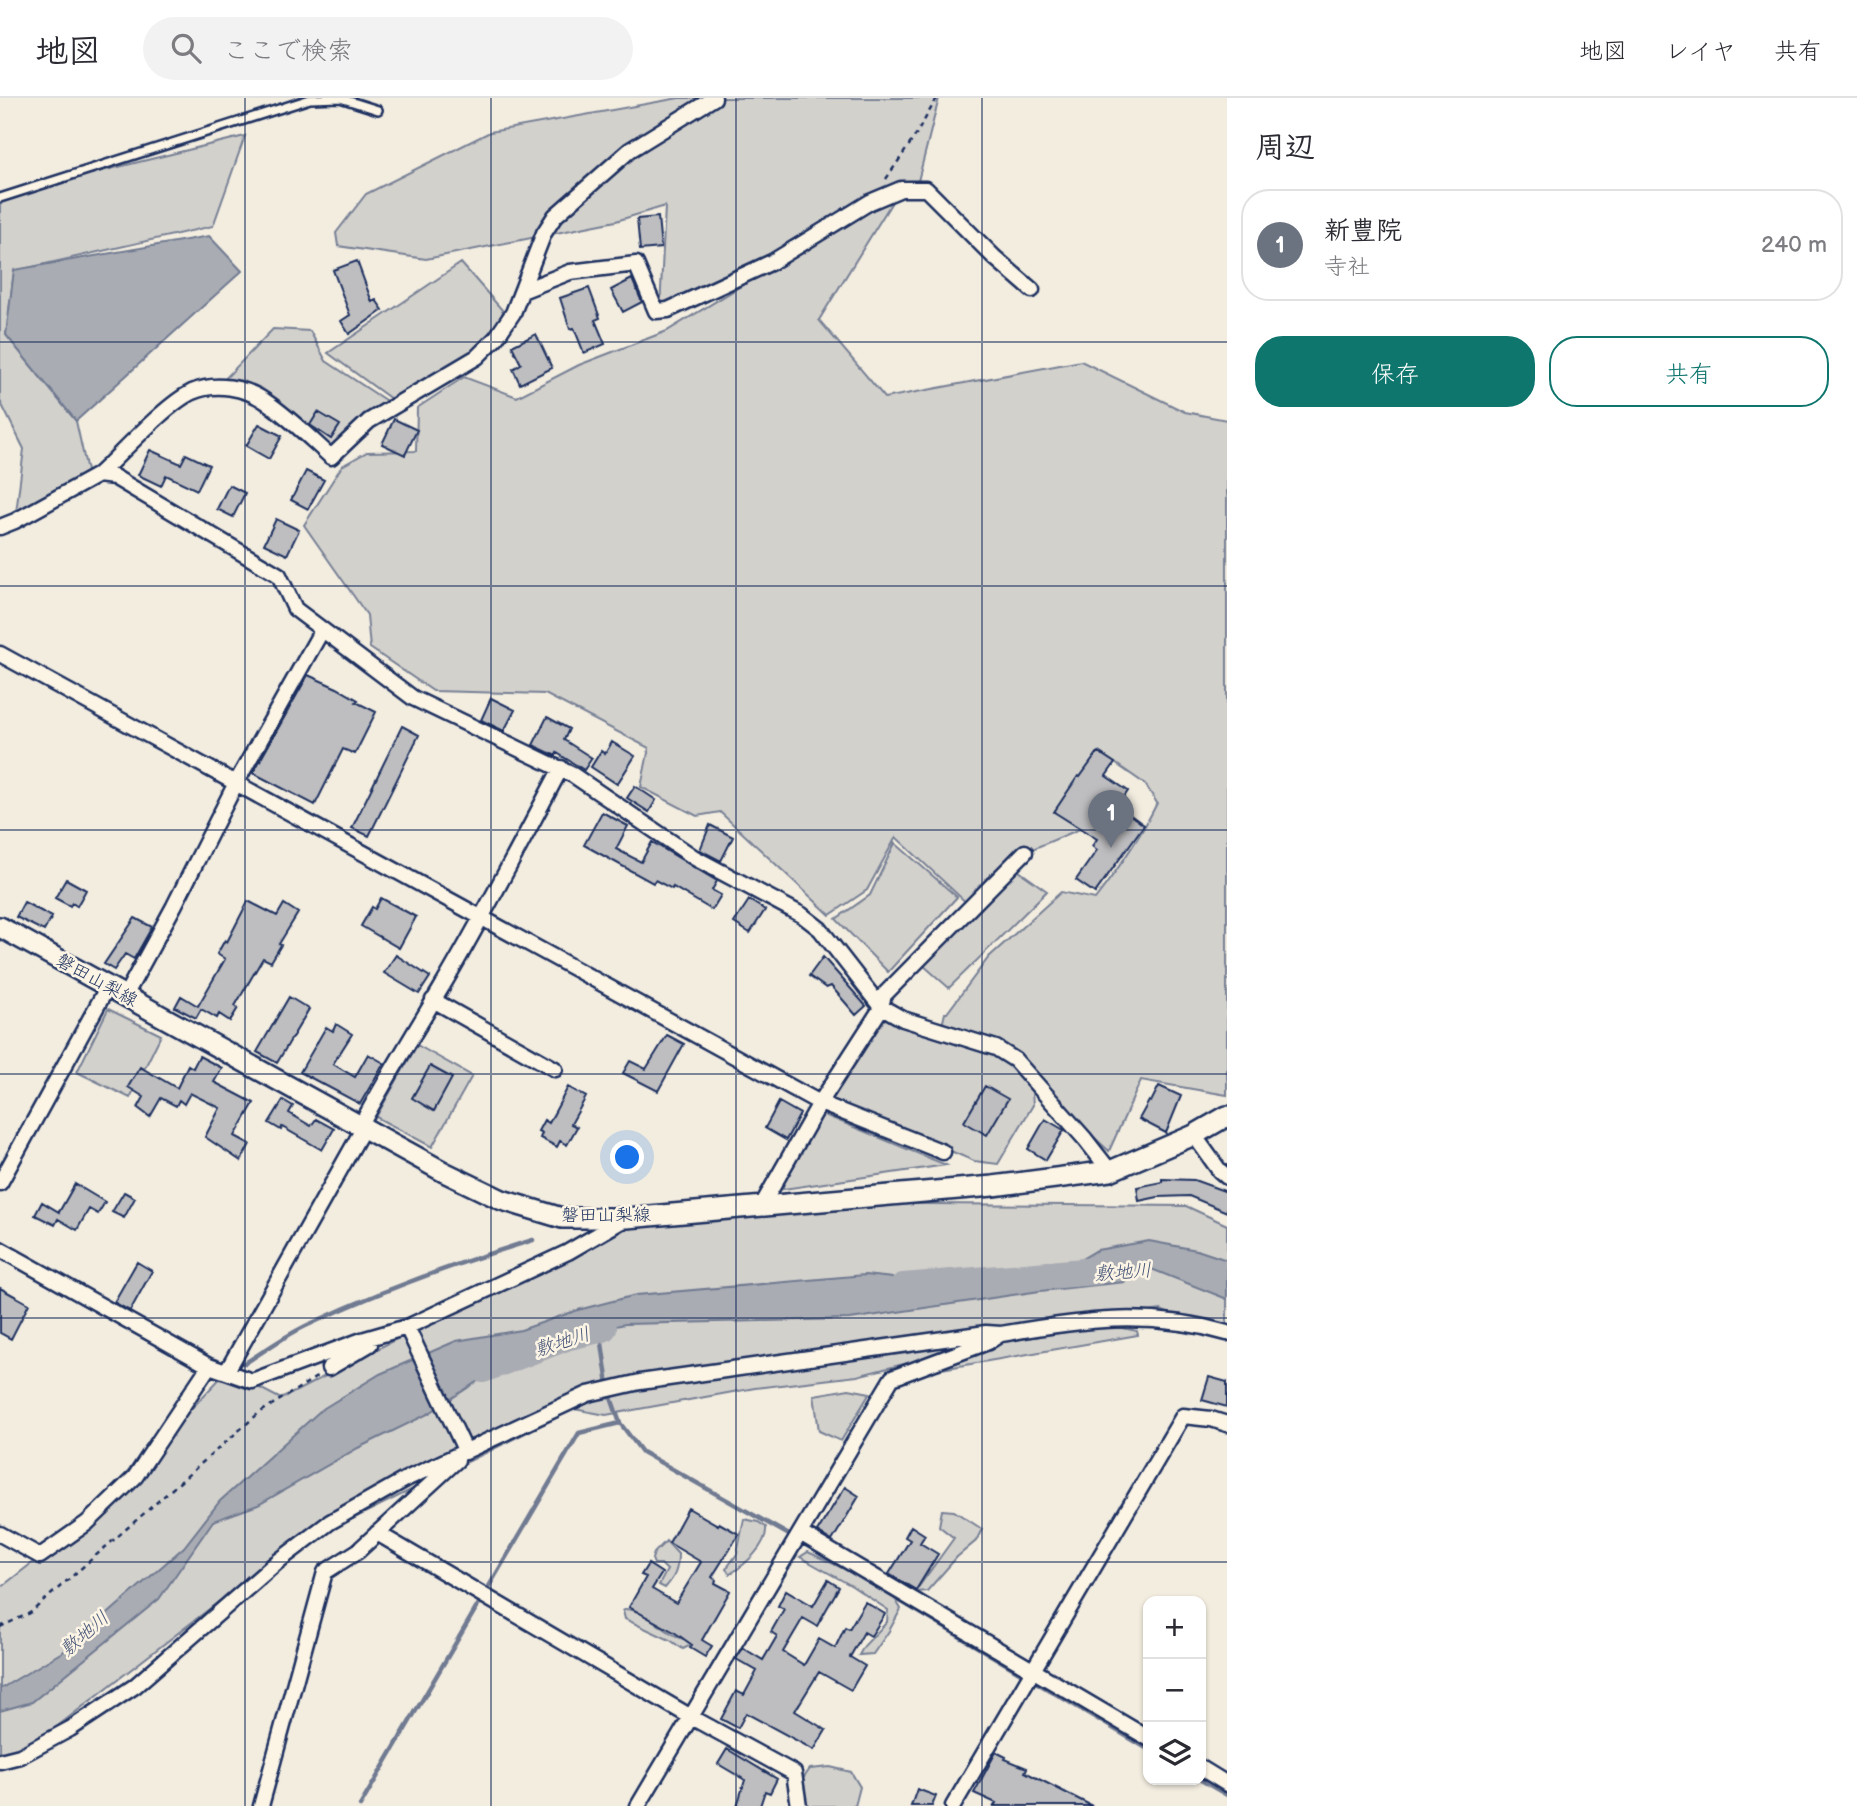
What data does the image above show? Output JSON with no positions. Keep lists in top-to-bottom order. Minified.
{"streets":{"main road":["磐田山梨線"]},"water":["敷地川"],"page":{"header":"地図","search":"ここで検索","nav":["地図","レイヤ","共有"],"heading":"周辺","list":[{"mark":"1","name":"新豊院","note":"寺社","value":"240 m"}],"buttons":["保存","共有"],"pins":"1","map_buttons":["+","−"]}}
